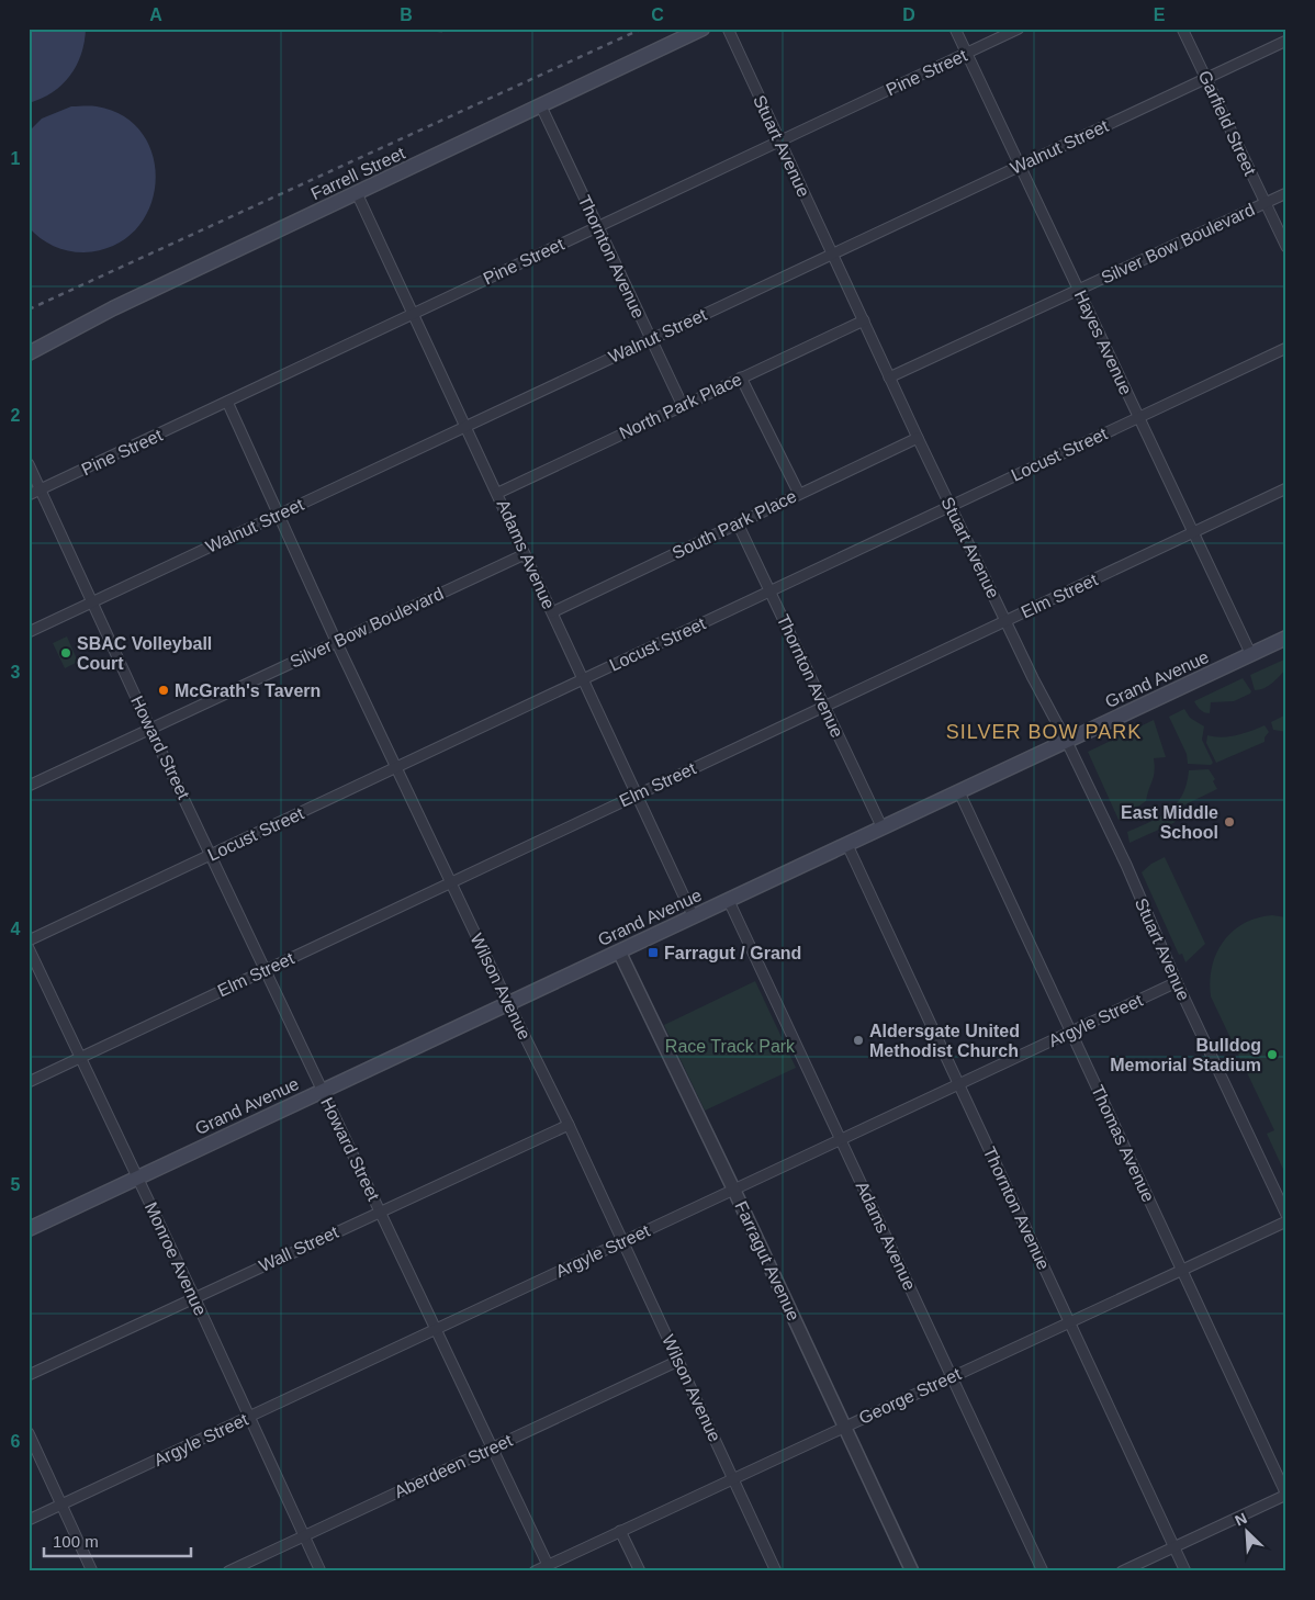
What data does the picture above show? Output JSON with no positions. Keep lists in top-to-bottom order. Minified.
{"streets":{"main road":["Farrell Street","Grand Avenue"],"street":["Pine Street","Garfield Street","Stuart Avenue","Walnut Street","Silver Bow Boulevard","Thornton Avenue","Hayes Avenue","North Park Place","Locust Street","South Park Place","Adams Avenue","Elm Street","Howard Street","Wilson Avenue","Argyle Street","Thomas Avenue","Wall Street","Monroe Avenue","Farragut Avenue","George Street","Aberdeen Street"]},"crossings":[["Pine Street","Stuart Avenue"],["Pine Street","Thornton Avenue"],["Pine Street","Hayes Avenue"],["Pine Street","Adams Avenue"],["Pine Street","Howard Street"],["Pine Street","Wilson Avenue"],["Garfield Street","Walnut Street"],["Garfield Street","Silver Bow Boulevard"],["Stuart Avenue","Walnut Street"],["Stuart Avenue","Silver Bow Boulevard"],["Stuart Avenue","North Park Place"],["Stuart Avenue","Locust Street"],["Stuart Avenue","South Park Place"],["Stuart Avenue","Elm Street"],["Stuart Avenue","Grand Avenue"],["Stuart Avenue","Argyle Street"],["Walnut Street","Thornton Avenue"],["Walnut Street","Hayes Avenue"],["Walnut Street","Adams Avenue"],["Walnut Street","Howard Street"],["Walnut Street","Wilson Avenue"],["Farrell Street","Thornton Avenue"],["Farrell Street","Adams Avenue"],["Silver Bow Boulevard","Hayes Avenue"],["Silver Bow Boulevard","Adams Avenue"],["Silver Bow Boulevard","Howard Street"],["Silver Bow Boulevard","Wilson Avenue"],["Thornton Avenue","North Park Place"],["Thornton Avenue","Locust Street"],["Thornton Avenue","South Park Place"],["Thornton Avenue","Elm Street"],["Thornton Avenue","Grand Avenue"],["Thornton Avenue","Argyle Street"],["Thornton Avenue","George Street"],["Hayes Avenue","Locust Street"],["Hayes Avenue","Elm Street"],["Hayes Avenue","Grand Avenue"],["North Park Place","Adams Avenue"],["Locust Street","Adams Avenue"],["Locust Street","Howard Street"],["Locust Street","Wilson Avenue"],["South Park Place","Adams Avenue"],["Adams Avenue","Elm Street"],["Adams Avenue","Grand Avenue"],["Adams Avenue","Argyle Street"],["Adams Avenue","George Street"],["Elm Street","Howard Street"],["Elm Street","Wilson Avenue"],["Elm Street","Monroe Avenue"],["Grand Avenue","Howard Street"],["Grand Avenue","Wilson Avenue"],["Grand Avenue","Thomas Avenue"],["Grand Avenue","Monroe Avenue"],["Grand Avenue","Farragut Avenue"],["Howard Street","Argyle Street"],["Howard Street","Wall Street"],["Howard Street","George Street"],["Howard Street","Aberdeen Street"],["Wilson Avenue","Argyle Street"],["Wilson Avenue","Wall Street"],["Wilson Avenue","George Street"],["Wilson Avenue","Aberdeen Street"],["Argyle Street","Thomas Avenue"],["Argyle Street","Monroe Avenue"],["Argyle Street","Farragut Avenue"],["Thomas Avenue","George Street"],["Wall Street","Monroe Avenue"],["Monroe Avenue","Aberdeen Street"],["Farragut Avenue","George Street"]],"districts":["SILVER BOW PARK"],"parks":["Race Track Park"],"places":{"other":["SBAC Volleyball Court","McGrath's Tavern","East Middle School","Aldersgate United Methodist Church","Bulldog Memorial Stadium"],"transit":["Farragut / Grand"]},"scale_bar":"100 m","north":"top left","grid":{"columns":["A","B","C","D","E"],"rows":["1","2","3","4","5","6"]}}
